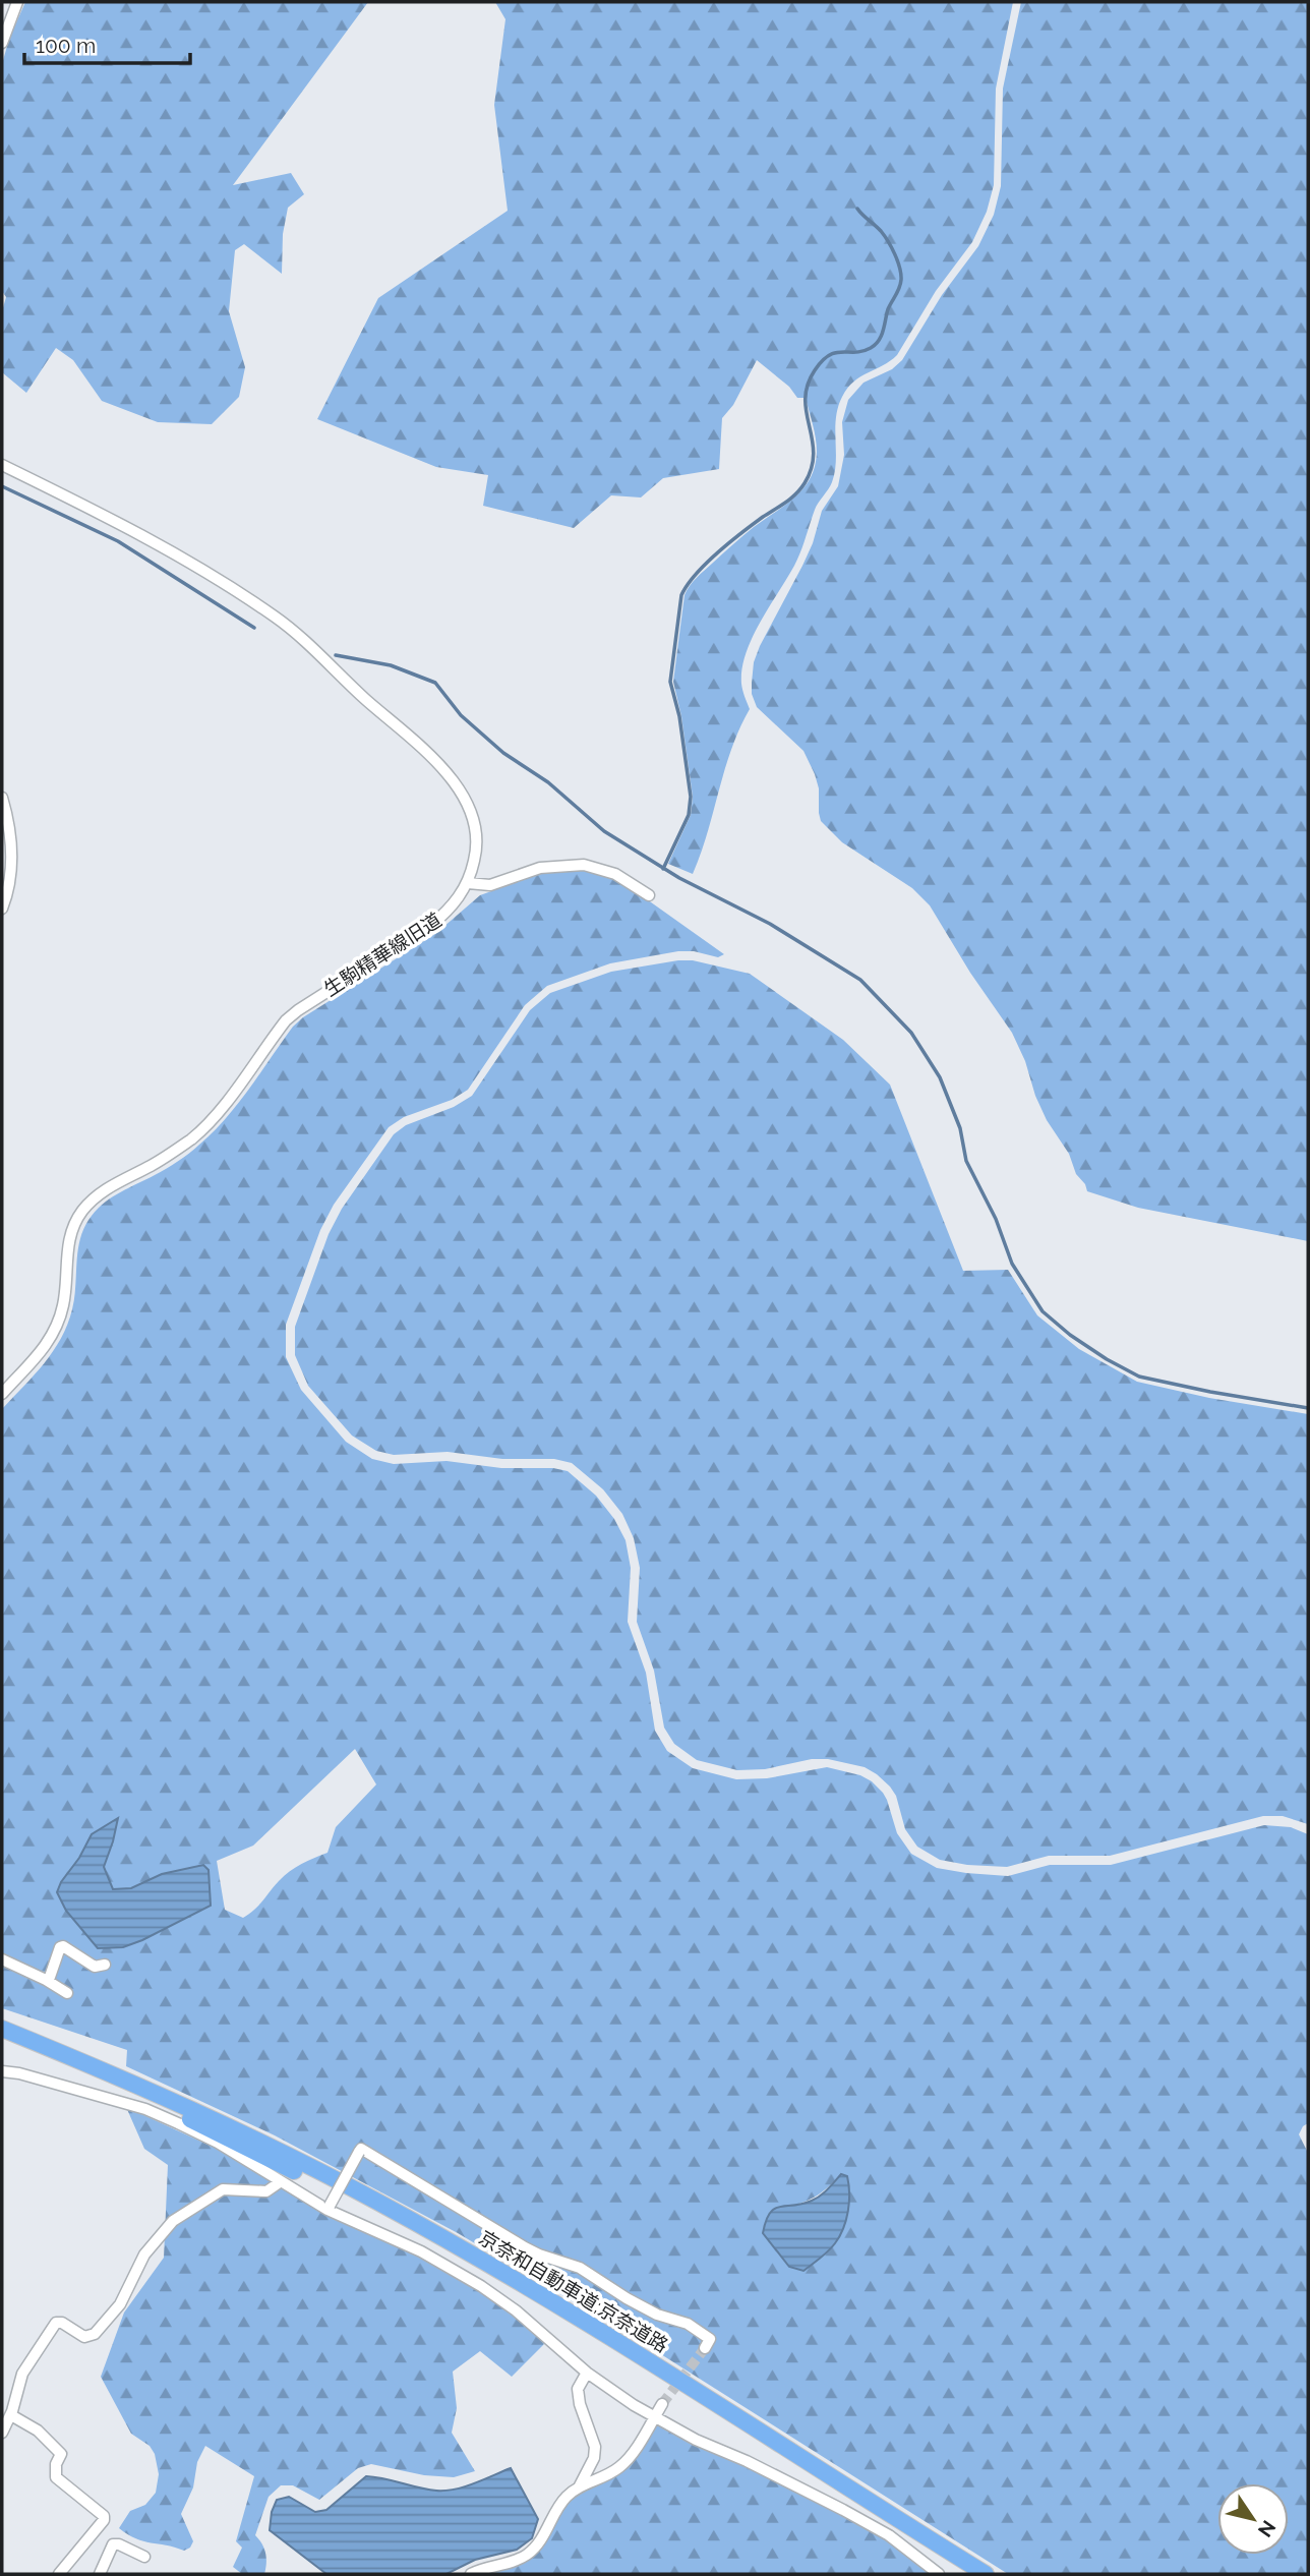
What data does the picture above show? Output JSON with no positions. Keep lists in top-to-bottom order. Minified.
{"streets":{"highway":["京奈和自動車道;京奈道路"],"street":["生駒精華線旧道"]},"scale_bar":"100 m","north":"bottom right"}
